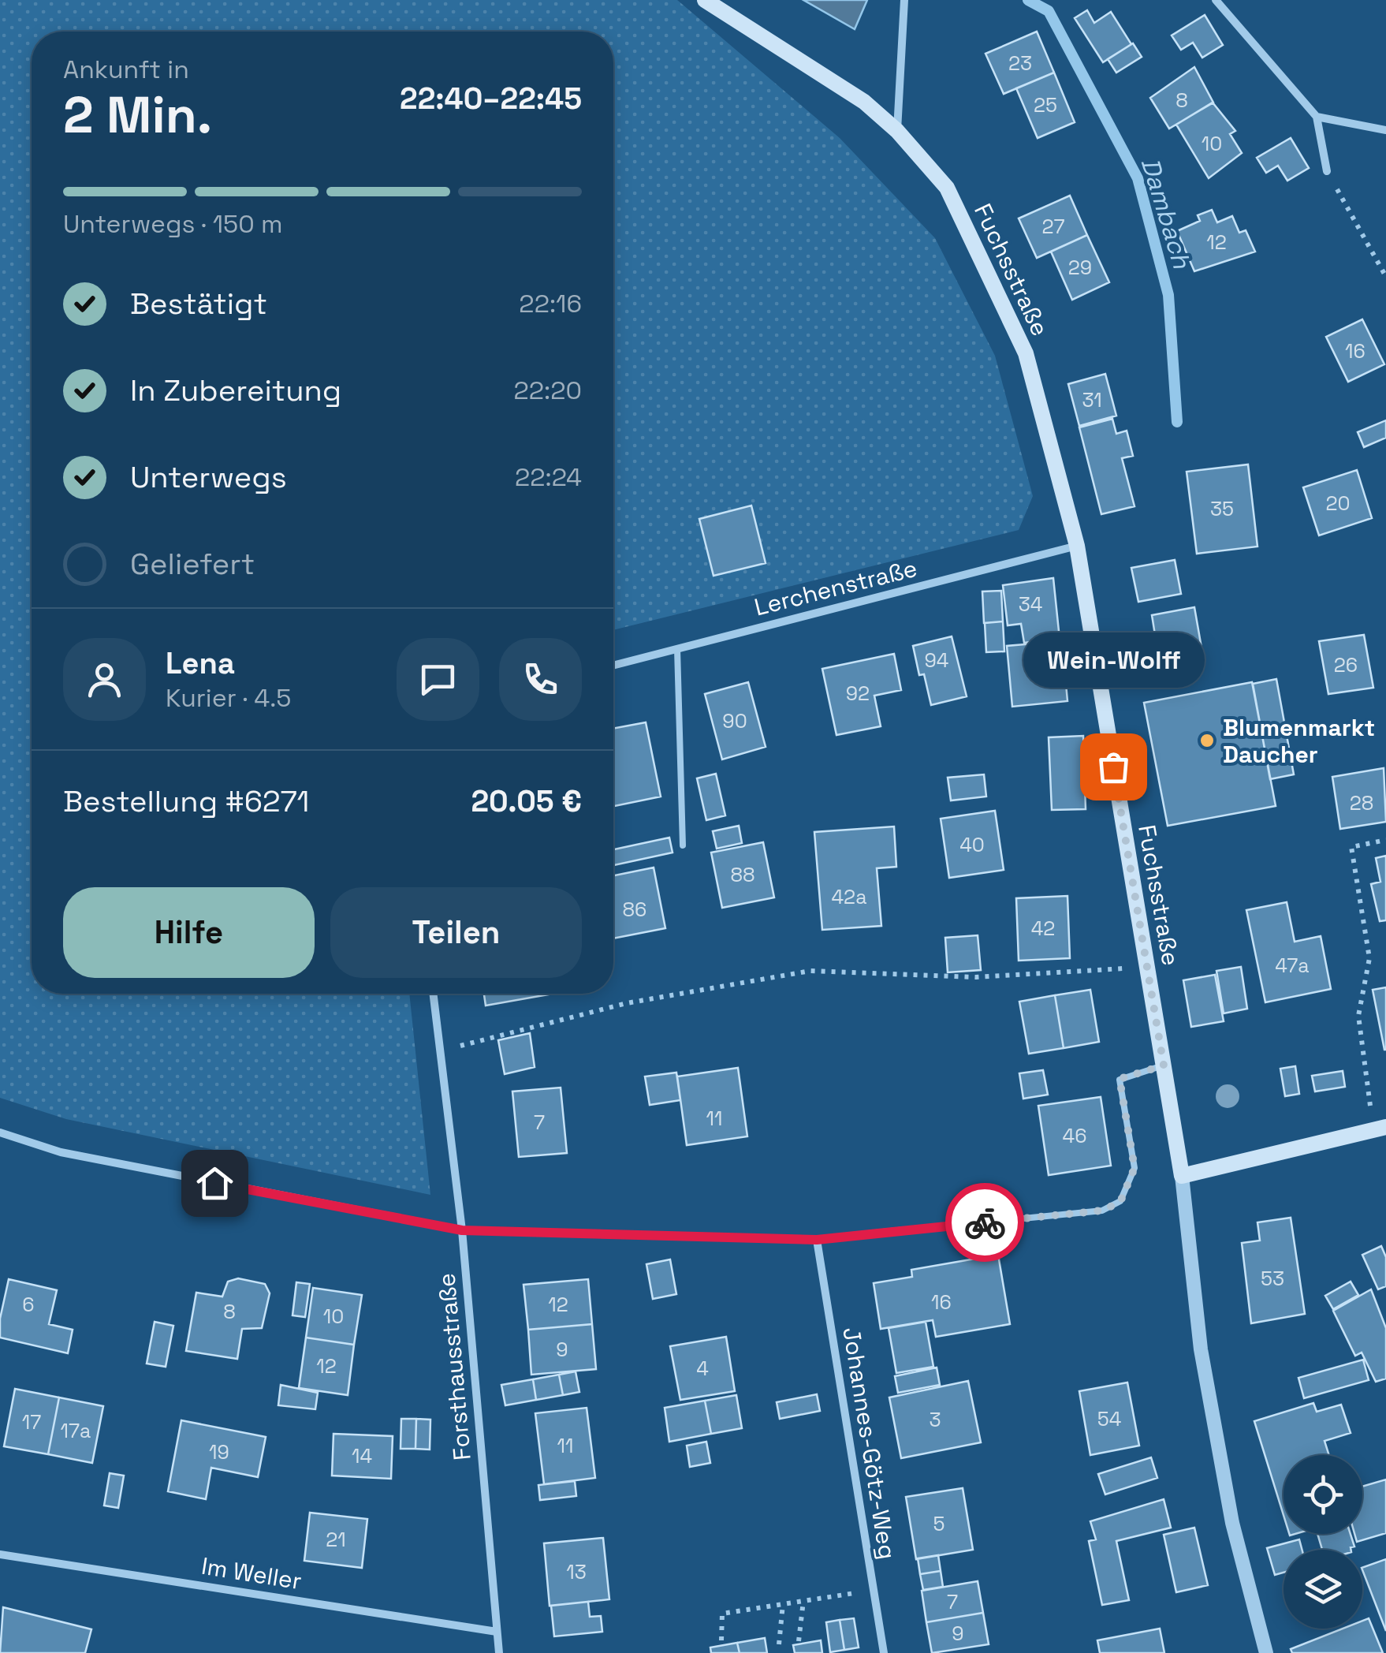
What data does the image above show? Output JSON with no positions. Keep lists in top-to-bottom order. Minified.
{"streets":{"main road":["Fuchsstraße"],"street":["Lerchenstraße","Forsthausstraße","Johannes-Götz-Weg","Im Weller"]},"crossings":[["Fuchsstraße","Lerchenstraße"],["Forsthausstraße","Im Weller"]],"water":["Dambach"],"places":["Blumenmarkt Daucher","Wein-Wolff"],"house_numbers":["23","8","25","10","27","12","29","16","31","20","35","34","94","26","92","90","28","40","88","42a","86","42","47a","11","7","46","53","16","6","12","8","10","9","12","4","54","3","17","17a","11","19","14","5","21","13","7","9"],"page":{"heading":["2 Min.","Ankunft in","22:40–22:45"],"panel":["Lena","Kurier · 4.5","Bestellung #6271","20.05 €"],"bar":"Unterwegs · 150 m","list":[["Bestätigt","22:16"],["In Zubereitung","22:20"],["Unterwegs","22:24"],"Geliefert"],"bubble":"Wein-Wolff","buttons":["Hilfe","Teilen"]}}
